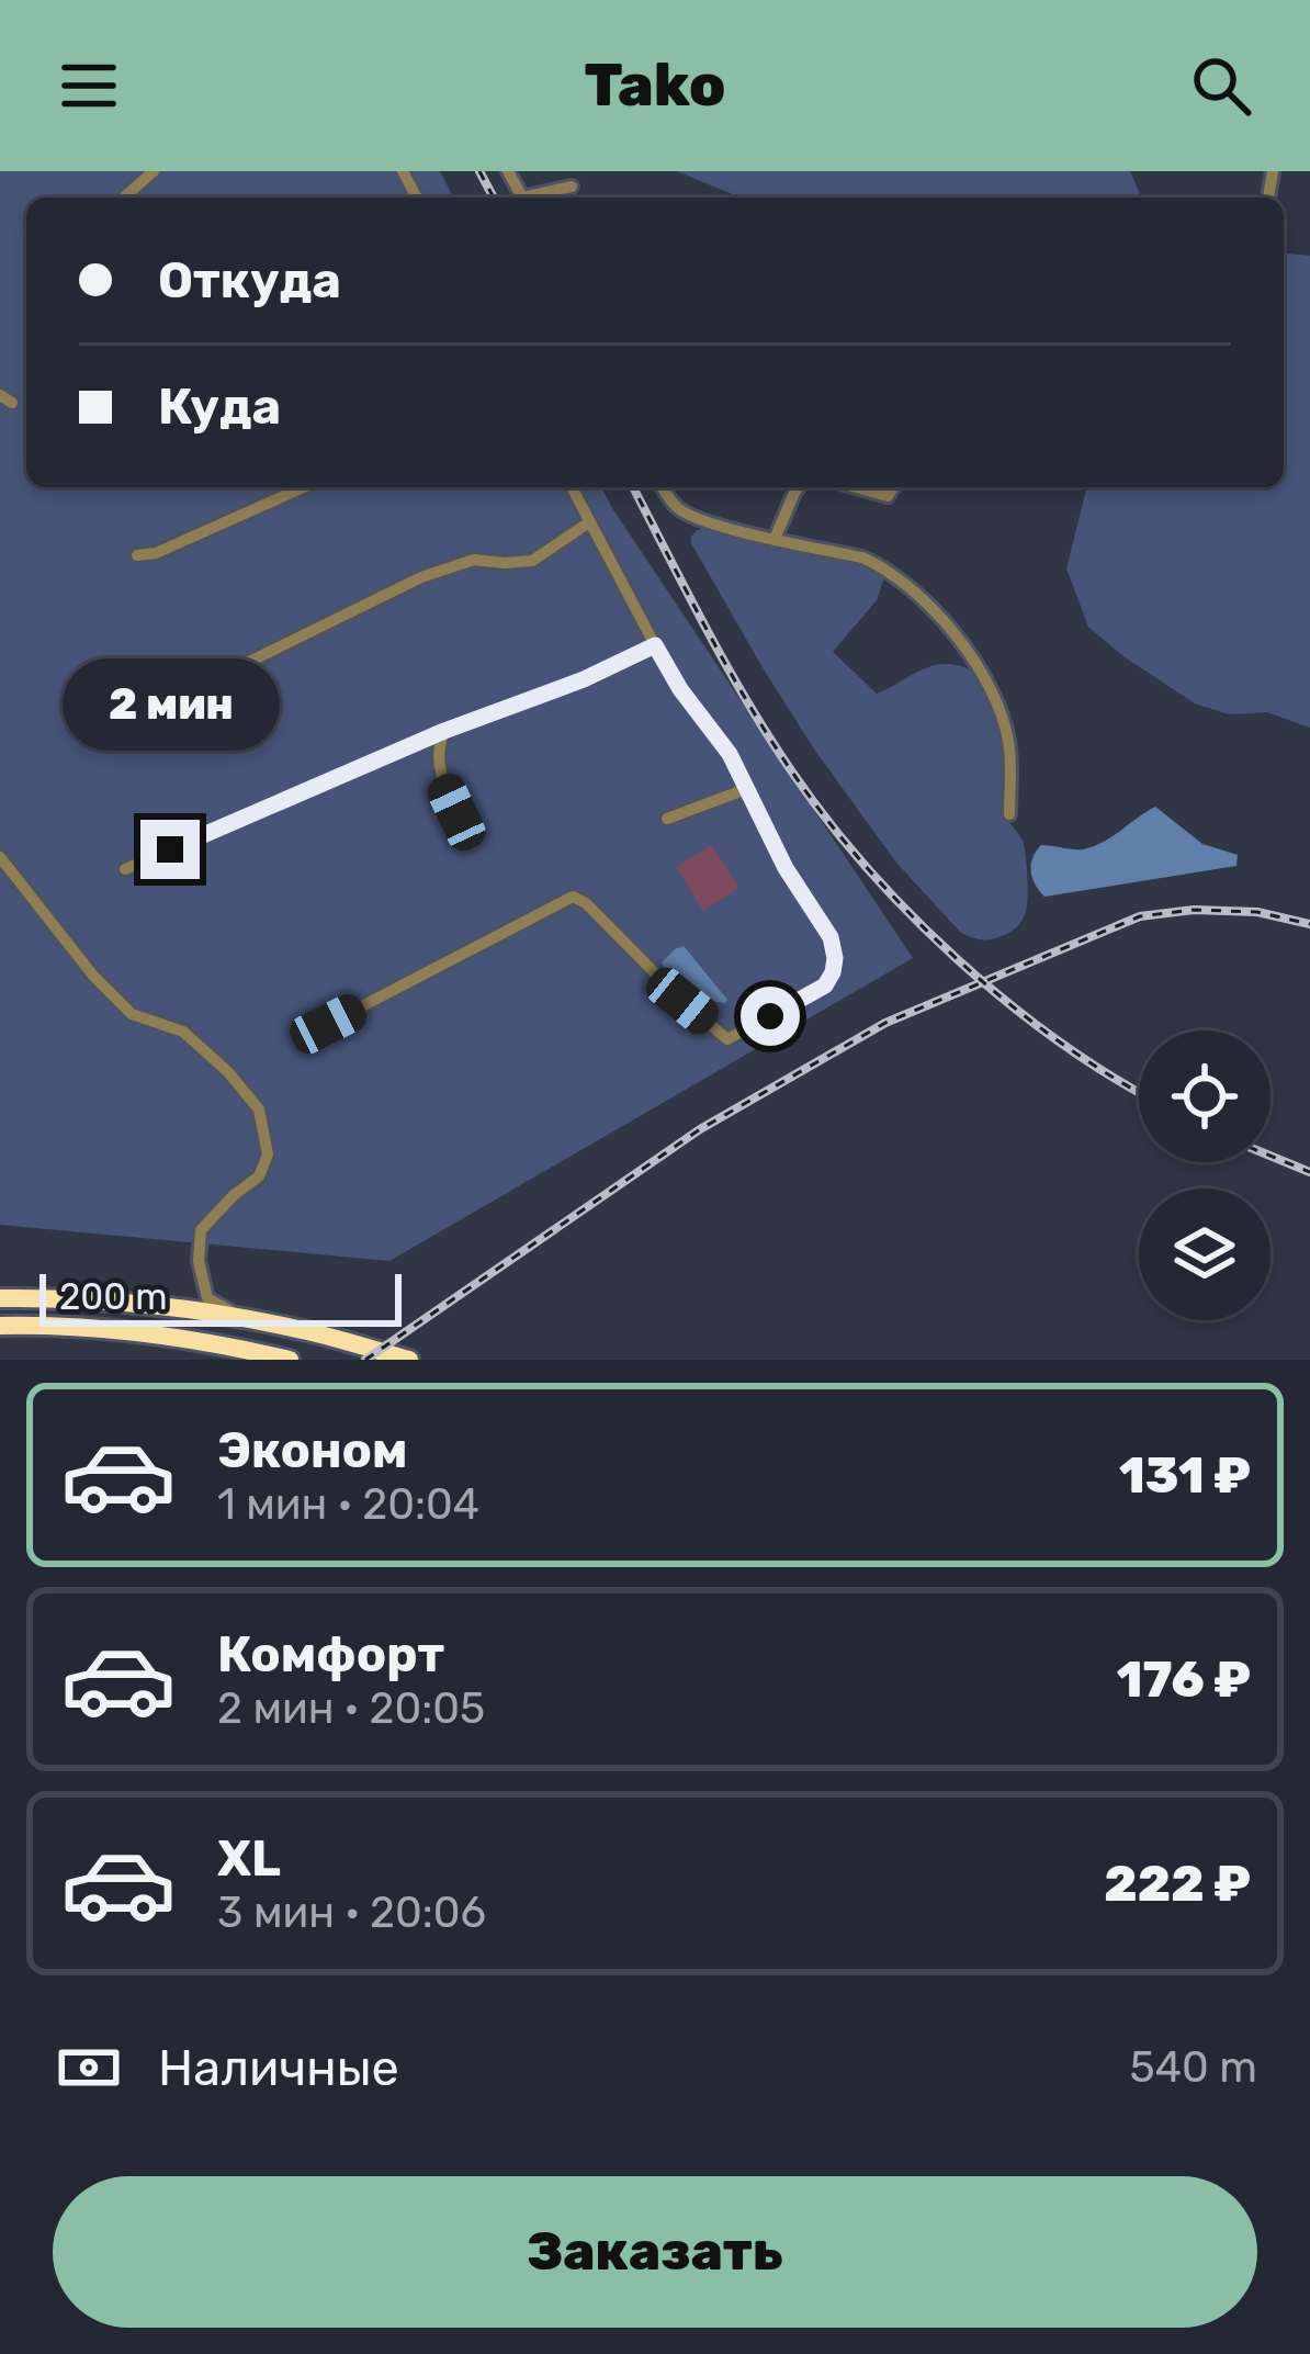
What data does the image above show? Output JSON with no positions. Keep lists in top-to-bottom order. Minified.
{"scale_bar":"200 m","page":{"header":"Tako","banner":["Откуда","Куда"],"bubble":"2 мин","scale":"200 m","list":[{"name":"Эконом","note":"1 мин · 20:04","value":"131 ₽"},{"name":"Комфорт","note":"2 мин · 20:05","value":"176 ₽"},{"name":"XL","note":"3 мин · 20:06","value":"222 ₽"}],"pay":["Наличные","540 m"],"buttons":"Заказать"}}
